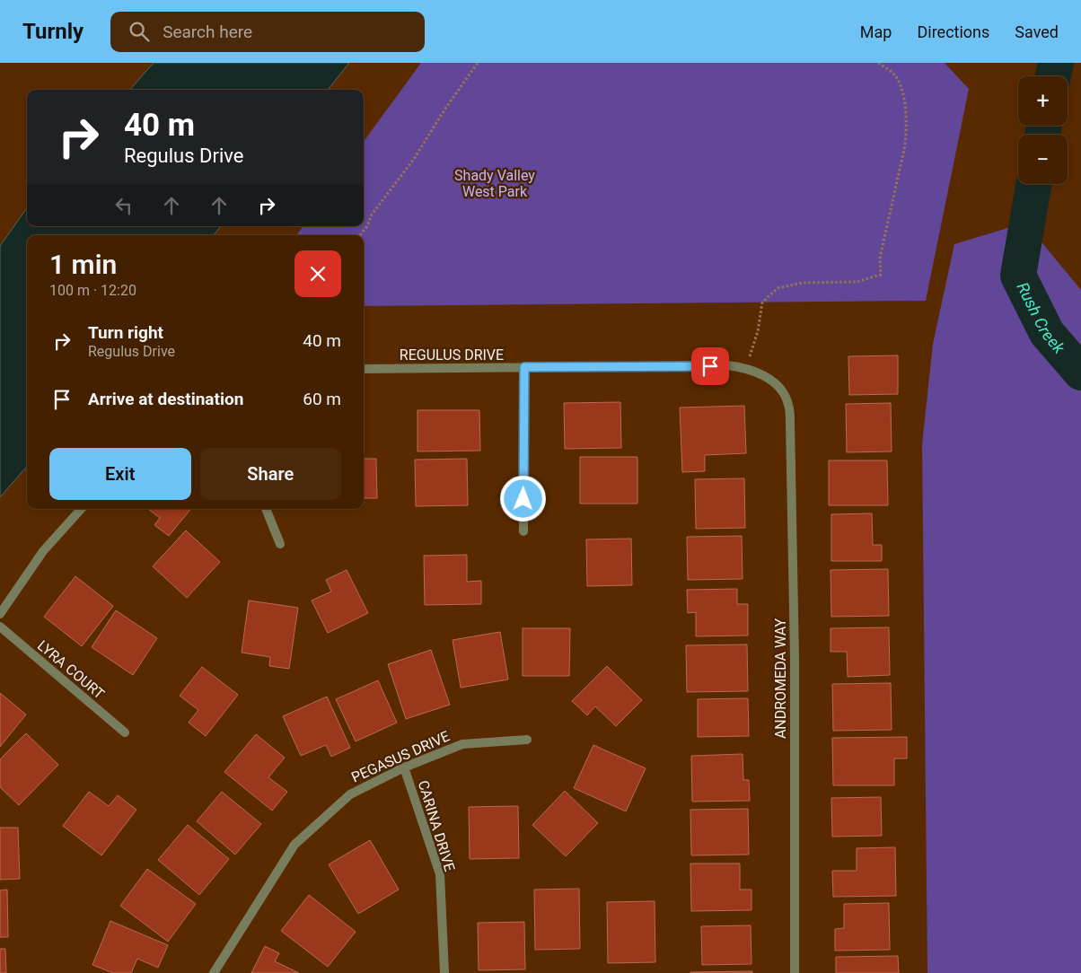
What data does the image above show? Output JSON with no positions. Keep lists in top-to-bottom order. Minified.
{"streets":{"street":["REGULUS DRIVE","LYRA COURT","ANDROMEDA WAY","PEGASUS DRIVE","CARINA DRIVE"]},"crossings":[["REGULUS DRIVE","ANDROMEDA WAY"],["PEGASUS DRIVE","CARINA DRIVE"]],"water":["Rush Creek"],"parks":["Shady Valley West Park"],"page":{"header":"Turnly","search":"Search here","nav":["Map","Directions","Saved"],"map_buttons":["+","−"],"turn":["40 m","Regulus Drive"],"heading":["1 min","100 m · 12:20"],"list":[{"name":"Turn right","note":"Regulus Drive","value":"40 m"},{"name":"Arrive at destination","value":"60 m"}],"buttons":["Exit","Share"]}}
